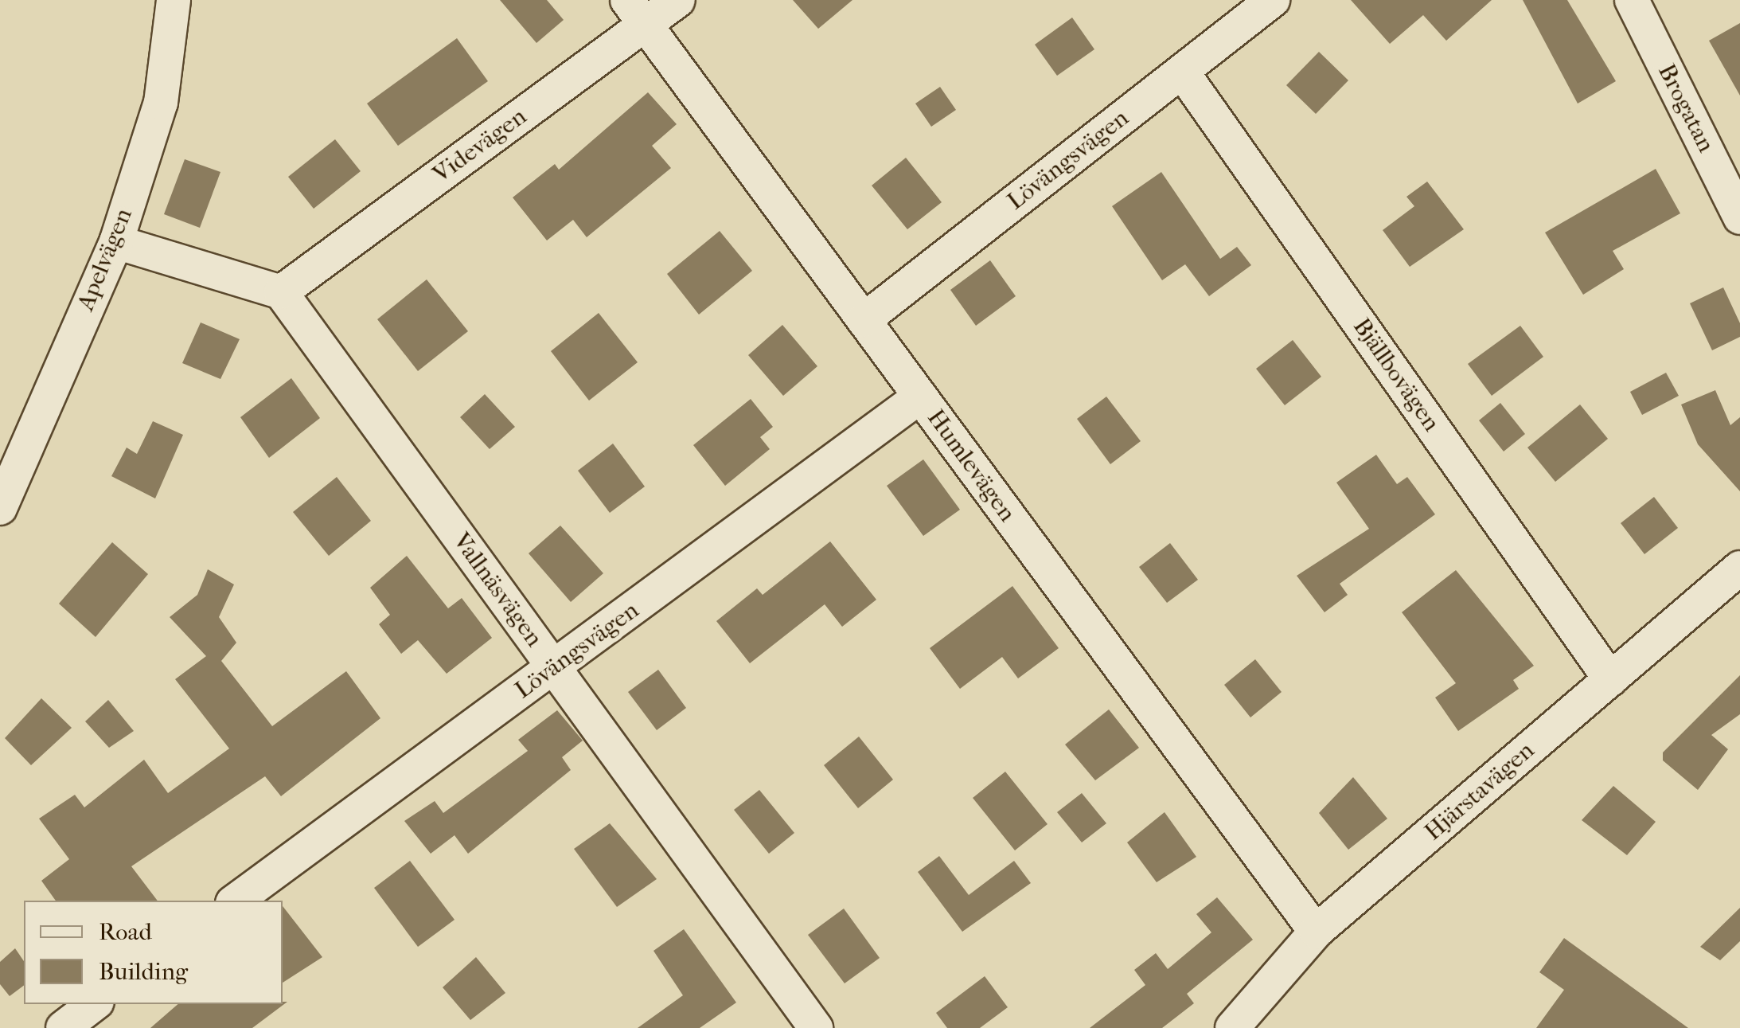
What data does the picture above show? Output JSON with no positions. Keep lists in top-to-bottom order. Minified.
{"streets":{"street":["Brogatan","Videvägen","Lövängsvägen","Apelvägen","Bjällbovägen","Humlevägen","Vallnäsvägen","Hjärstavägen"]},"crossings":[["Videvägen","Humlevägen"],["Videvägen","Vallnäsvägen"],["Lövängsvägen","Bjällbovägen"],["Lövängsvägen","Humlevägen"],["Lövängsvägen","Vallnäsvägen"],["Bjällbovägen","Hjärstavägen"],["Humlevägen","Hjärstavägen"]],"legend":["Road","Building"]}
